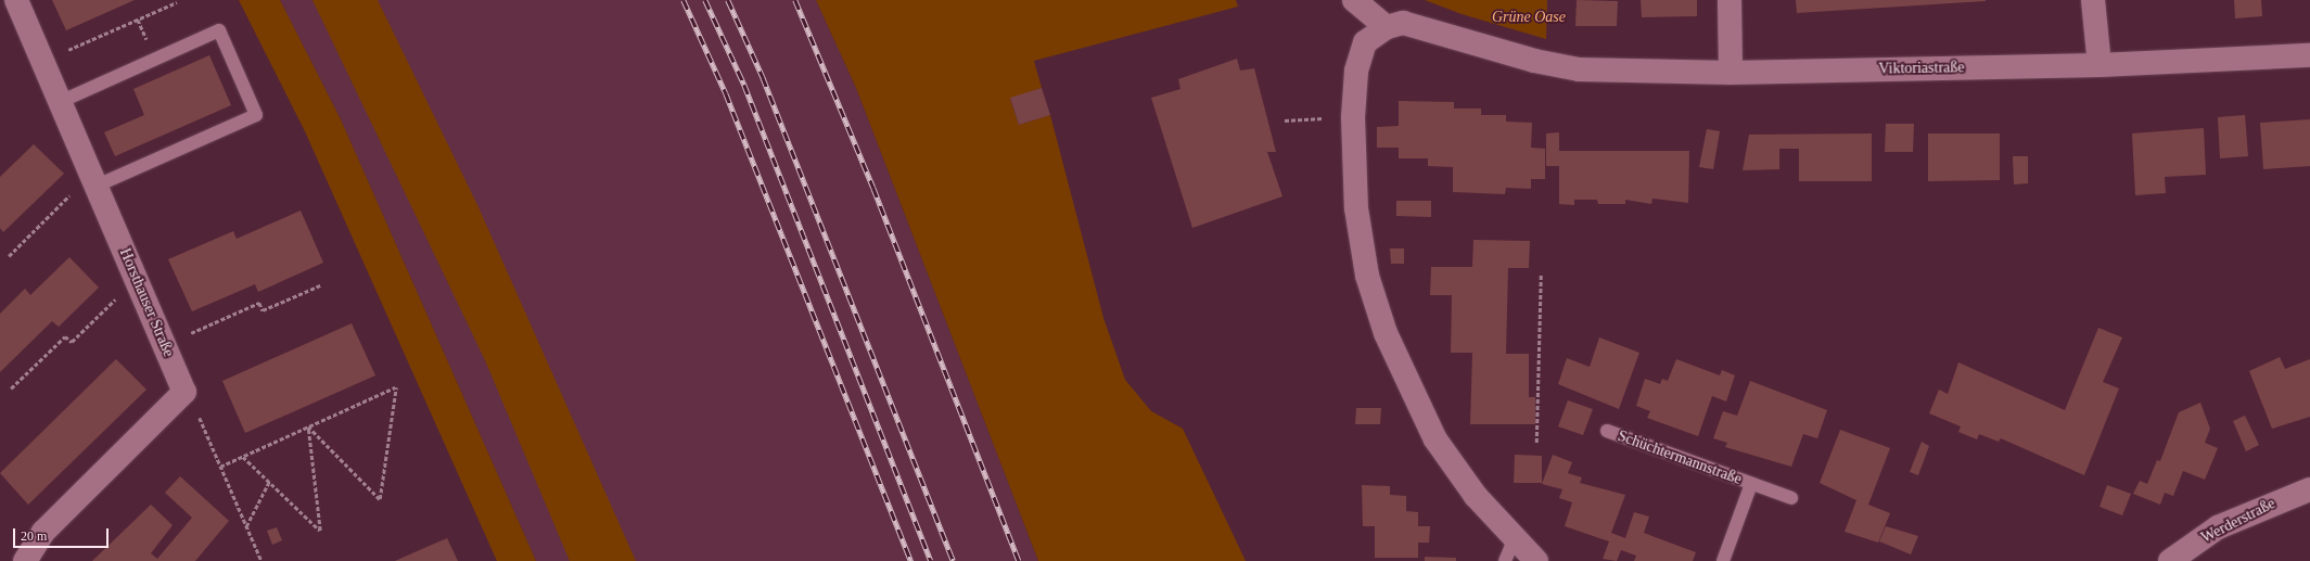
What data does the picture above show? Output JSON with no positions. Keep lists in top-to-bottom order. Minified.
{"streets":{"street":["Viktoriastraße","Horsthauser Straße","Werderstraße"],"lane":["Schüchtermannstraße"]},"parks":["Grüne Oase"],"scale_bar":"20 m"}
